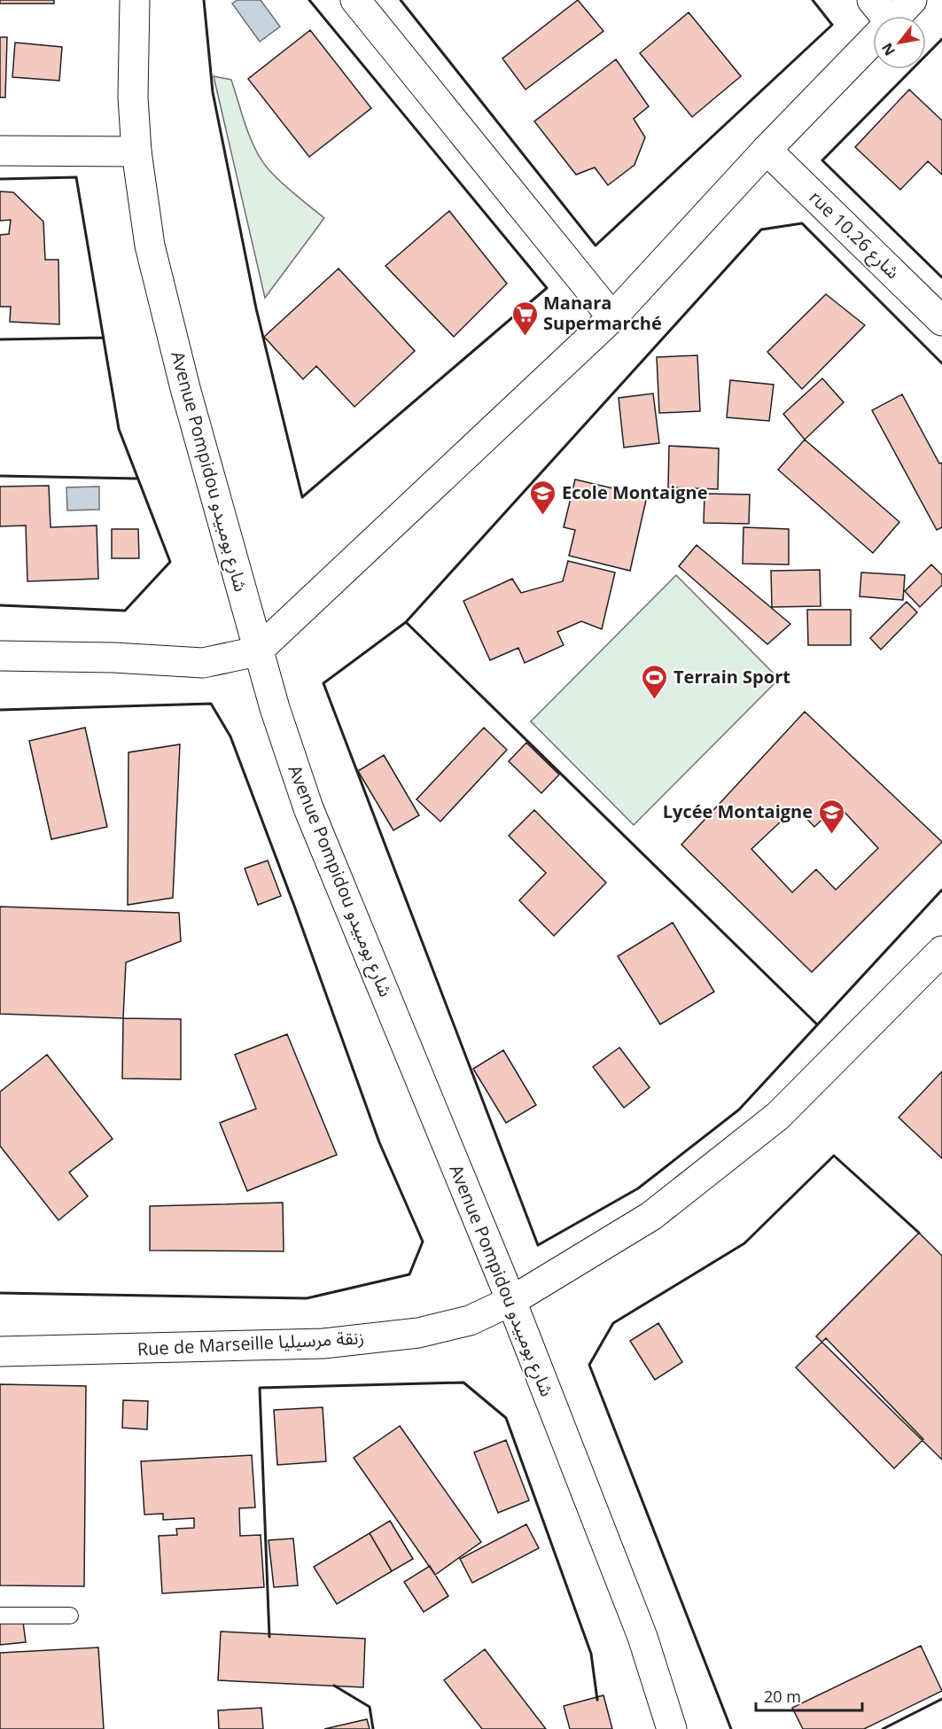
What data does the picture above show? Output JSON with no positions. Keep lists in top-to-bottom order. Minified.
{"streets":{"street":["rue 10.26 شارع","Avenue Pompidou شارع بومبيدو","Rue de Marseille زنقة مرسيليا"]},"crossings":[["Avenue Pompidou شارع بومبيدو","Rue de Marseille زنقة مرسيليا"]],"places":{"supermarket":["Manara Supermarché"],"school or university":["Ecole Montaigne","Lycée Montaigne"],"sports":["Terrain Sport"]},"scale_bar":"20 m","north":"bottom left"}
